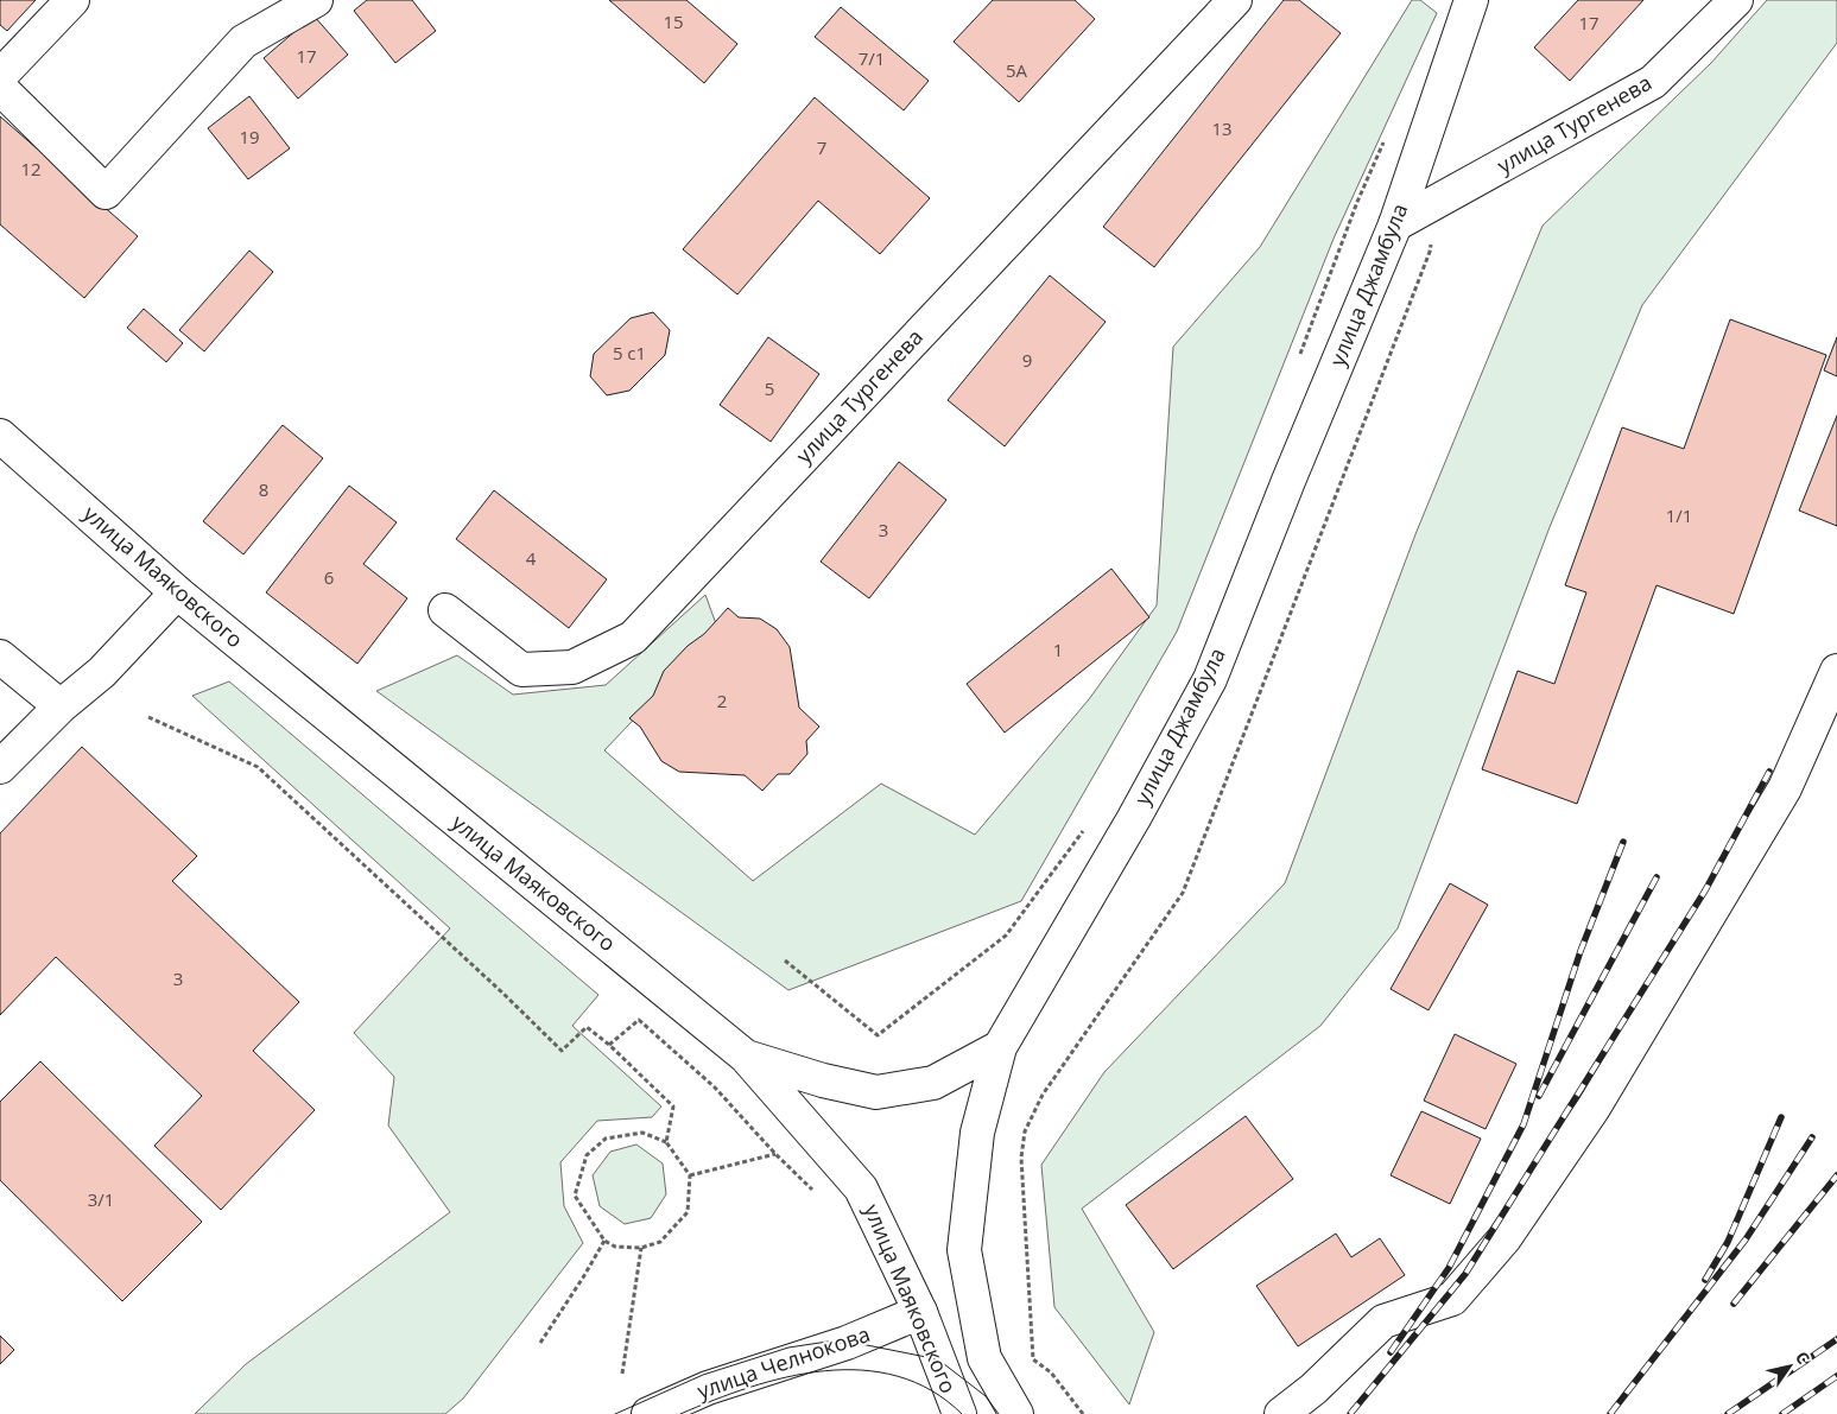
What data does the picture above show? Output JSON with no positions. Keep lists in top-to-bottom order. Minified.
{"streets":{"main road":["улица Тургенева","улица Джамбула","улица Маяковского","улица Челнокова"]},"crossings":[["улица Тургенева","улица Джамбула"],["улица Маяковского","улица Челнокова"]],"house_numbers":["15","17","17","7/1","5А","13","19","7","12","5 с1","9","5","8","1/1","3","4","6","1","2","3","3/1"],"north":"top right"}
